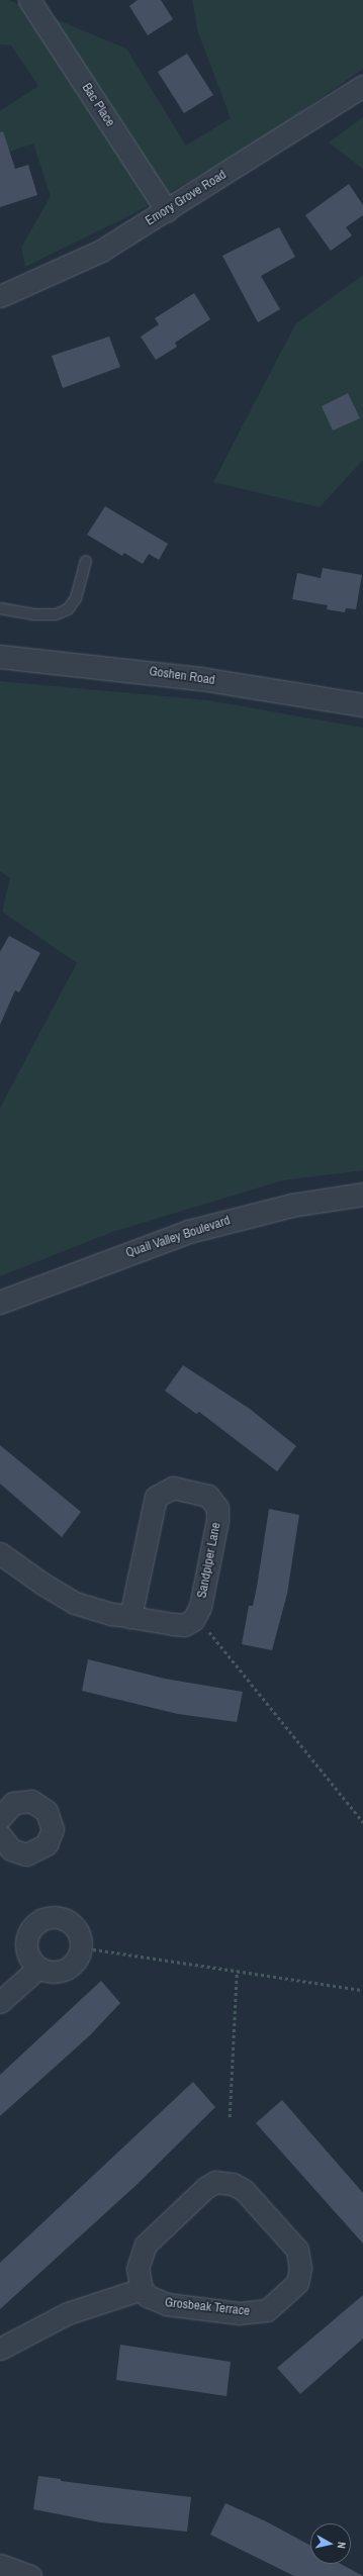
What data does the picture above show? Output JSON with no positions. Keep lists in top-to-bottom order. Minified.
{"streets":{"street":["Bac Place","Emory Grove Road","Goshen Road","Quail Valley Boulevard","Sandpiper Lane","Grosbeak Terrace"]},"crossings":[["Bac Place","Emory Grove Road"]],"north":"right"}
